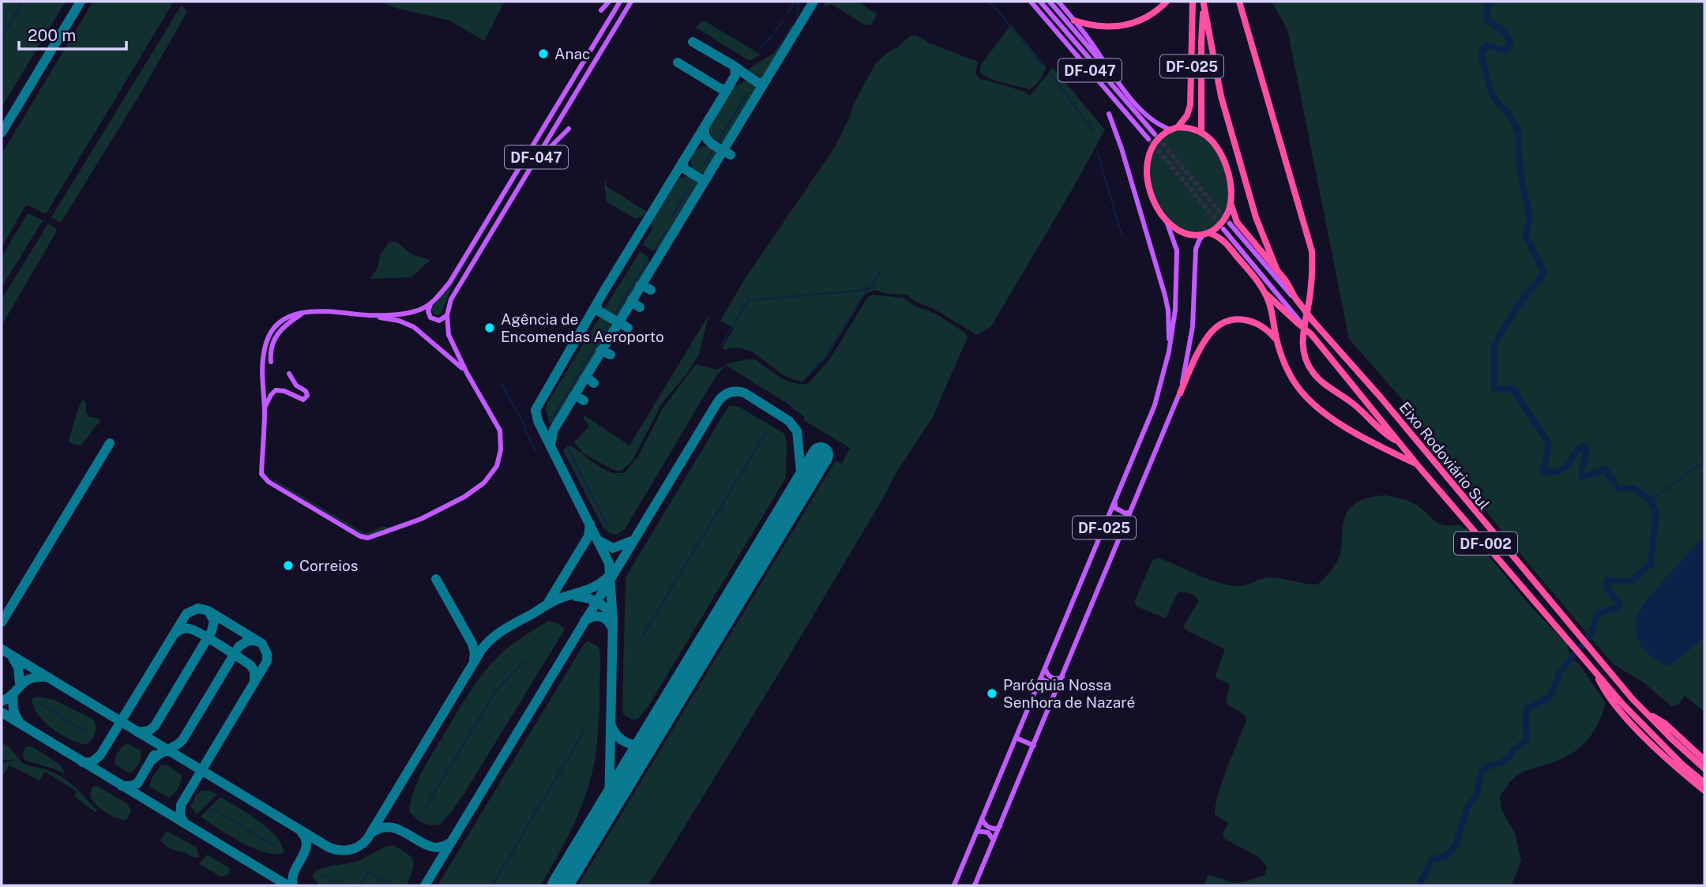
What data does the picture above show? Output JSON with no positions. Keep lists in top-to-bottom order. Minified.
{"streets":{"highway":["DF-025","Eixo Rodoviário Sul","DF-002"],"main road":["DF-047"]},"crossings":[["DF-025","Eixo Rodoviário Sul"]],"places":["Anac","Agência de Encomendas Aeroporto","Correios","Paróquia Nossa Senhora de Nazaré"],"scale_bar":"200 m"}
